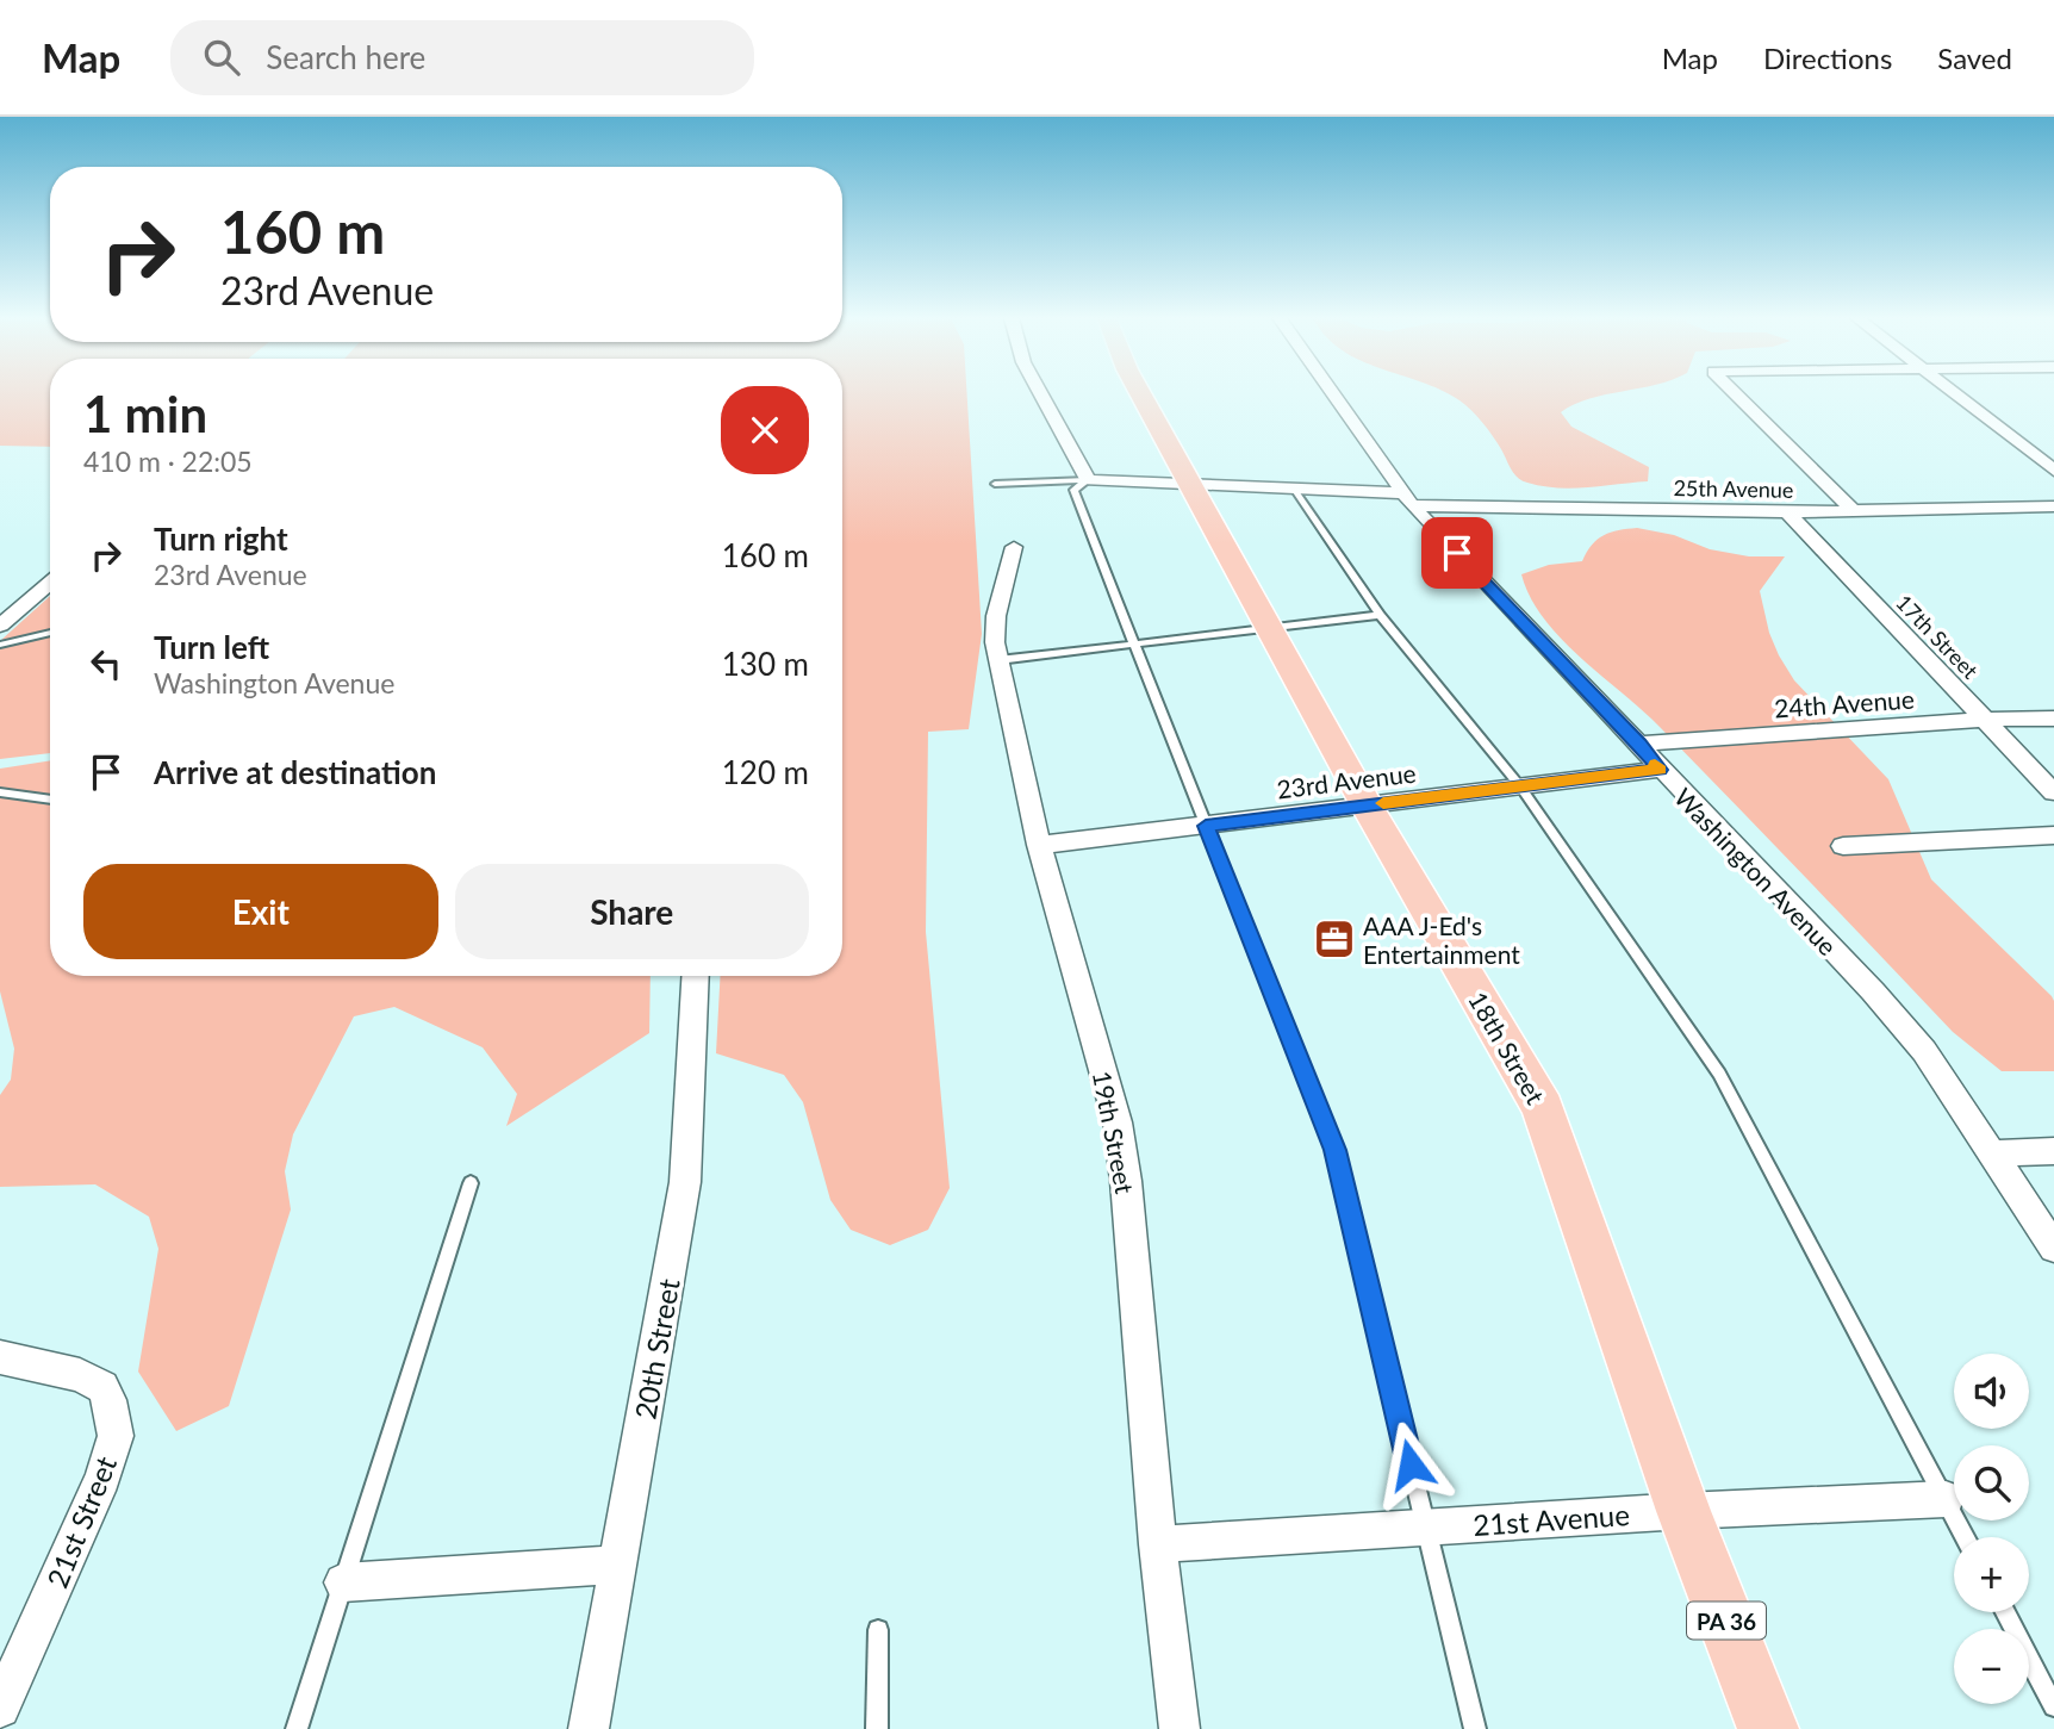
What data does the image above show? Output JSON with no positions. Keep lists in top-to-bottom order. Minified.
{"streets":{"main road":["18th Street","PA 36"],"street":["25th Avenue","17th Street","24th Avenue","23rd Avenue","Washington Avenue","19th Street","20th Street","21st Avenue","21st Street"]},"crossings":[["25th Avenue","17th Street"],["25th Avenue","Washington Avenue"],["25th Avenue","18th Street"],["17th Street","24th Avenue"],["24th Avenue","Washington Avenue"],["23rd Avenue","Washington Avenue"],["23rd Avenue","18th Street"],["23rd Avenue","19th Street"],["18th Street","21st Avenue"],["19th Street","21st Avenue"]],"places":{"office":["AAA J-Ed's Entertainment"]},"page":{"header":"Map","search":"Search here","nav":["Map","Directions","Saved"],"turn":["160 m","23rd Avenue"],"heading":["1 min","410 m · 22:05"],"list":[{"name":"Turn right","note":"23rd Avenue","value":"160 m"},{"name":"Turn left","note":"Washington Avenue","value":"130 m"},{"name":"Arrive at destination","value":"120 m"}],"buttons":["Exit","Share"],"map_buttons":["+","−"]}}
